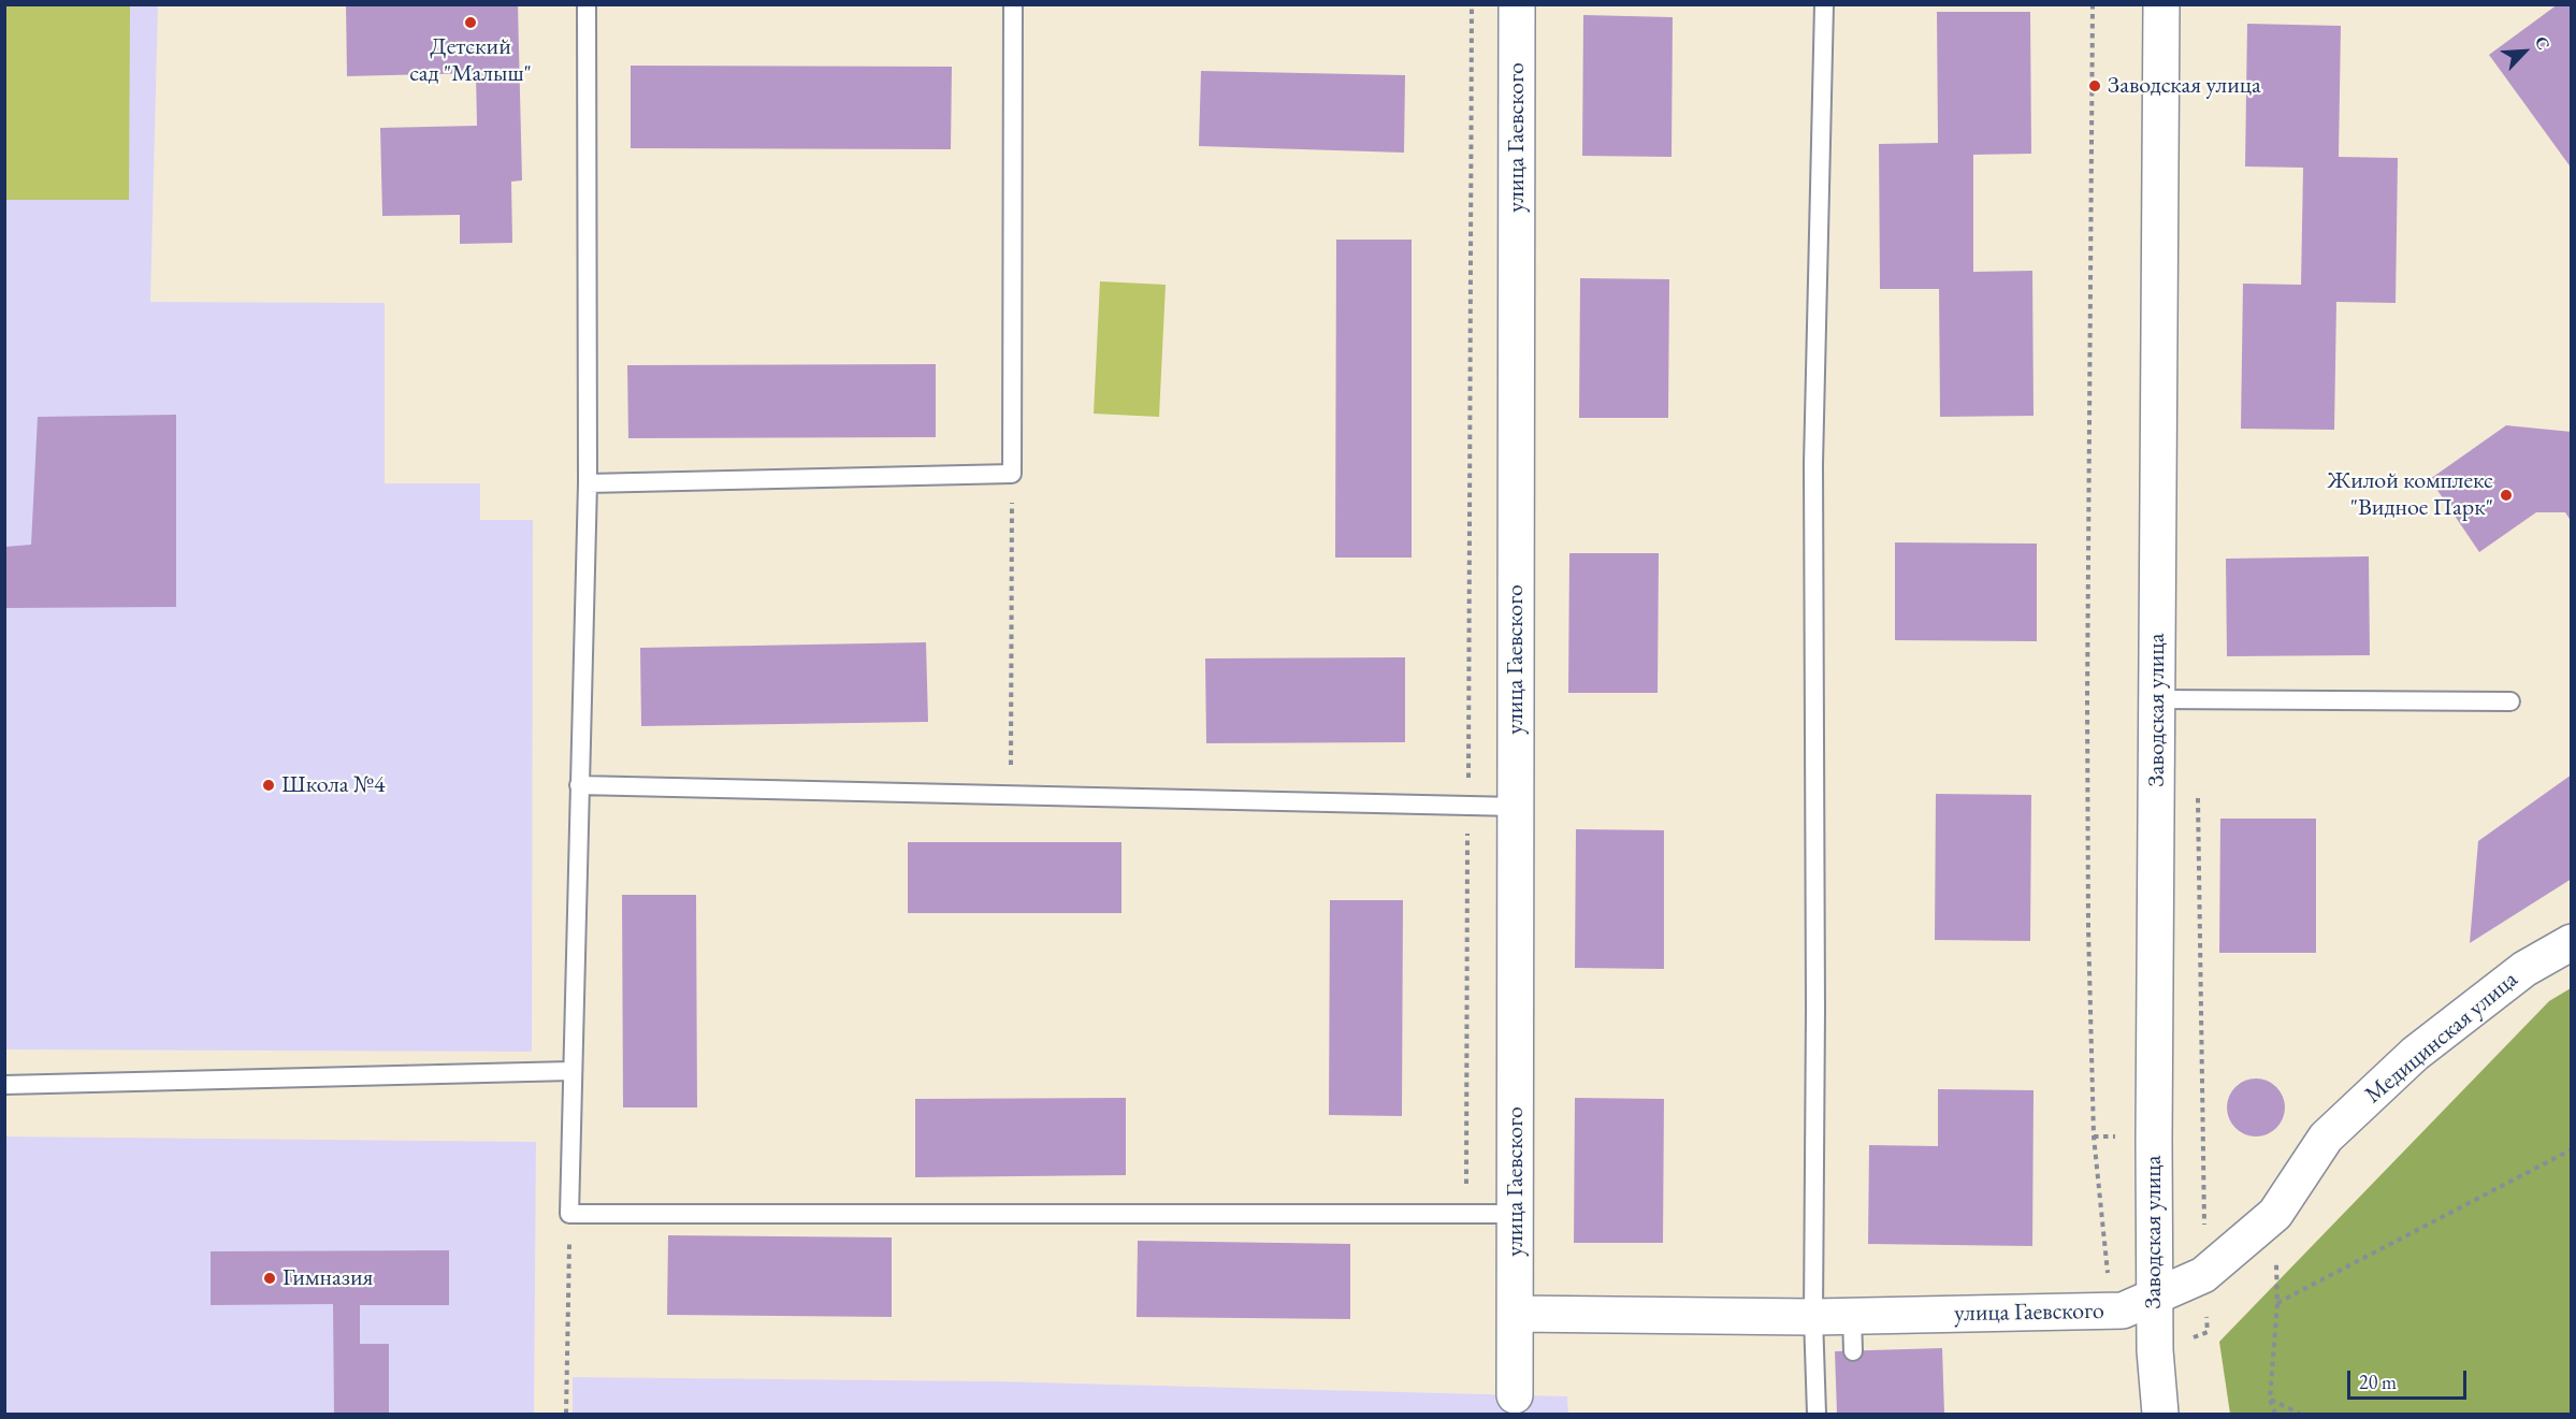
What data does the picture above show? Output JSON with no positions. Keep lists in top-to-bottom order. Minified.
{"streets":{"street":["улица Гаевского","Заводская улица","Медицинская улица"]},"crossings":[["улица Гаевского","Заводская улица"],["улица Гаевского","Медицинская улица"],["Заводская улица","Медицинская улица"]],"places":["Детский сад \"Малыш\"","Заводская улица","Жилой комплекс \"Видное Парк\"","Школа №4","Гимназия"],"scale_bar":"20 m","north":"top right"}
